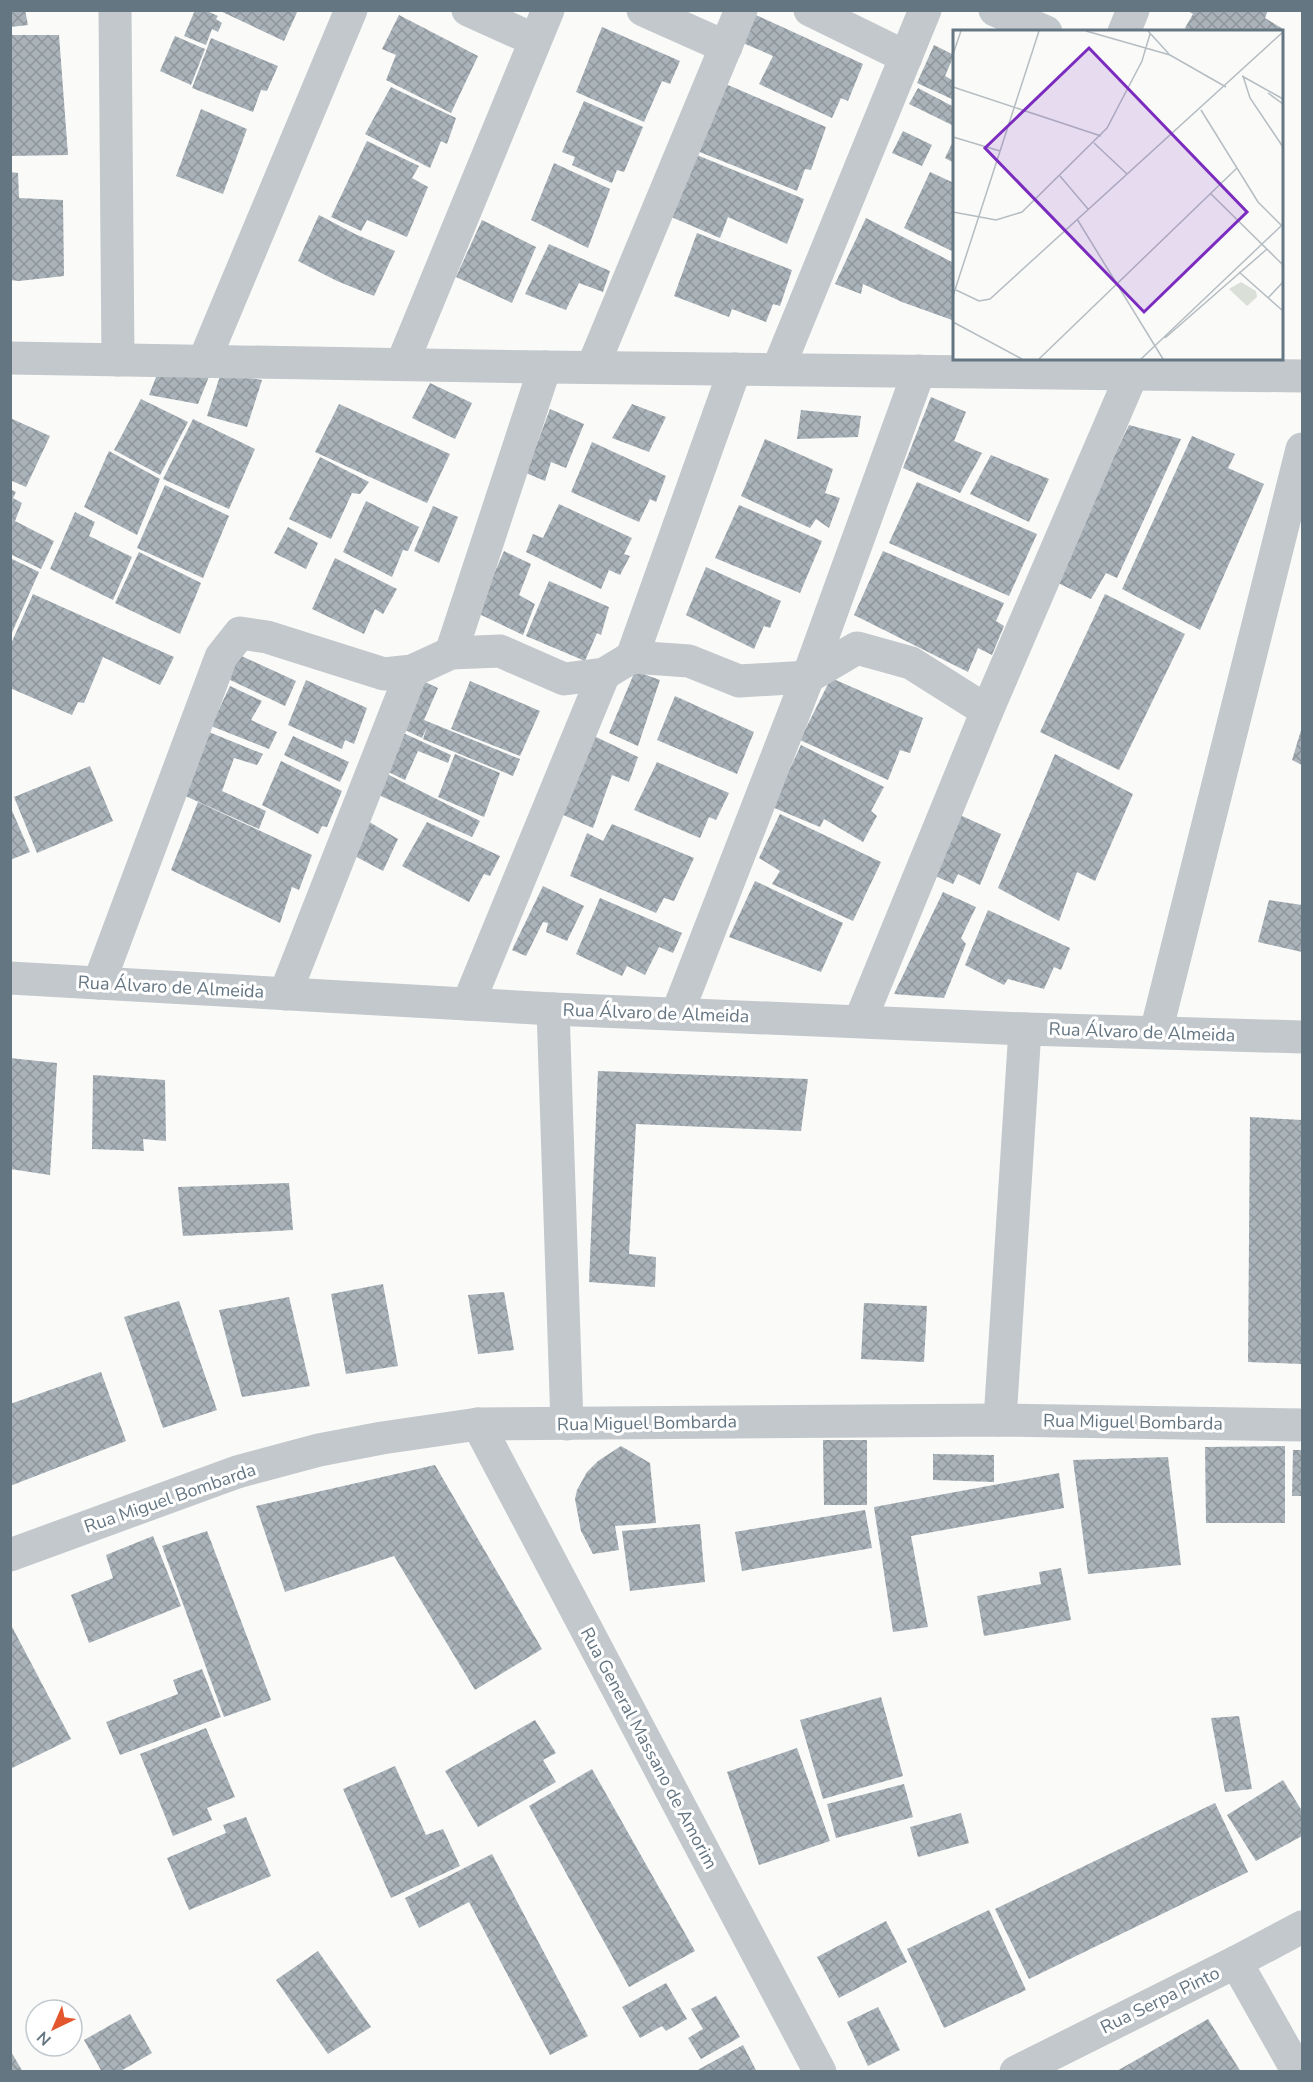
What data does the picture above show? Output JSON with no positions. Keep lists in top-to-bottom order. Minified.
{"streets":{"street":["Rua Álvaro de Almeida","Rua Miguel Bombarda","Rua General Massano de Amorim","Rua Serpa Pinto"]},"crossings":[["Rua Miguel Bombarda","Rua General Massano de Amorim"]],"north":"bottom left"}
